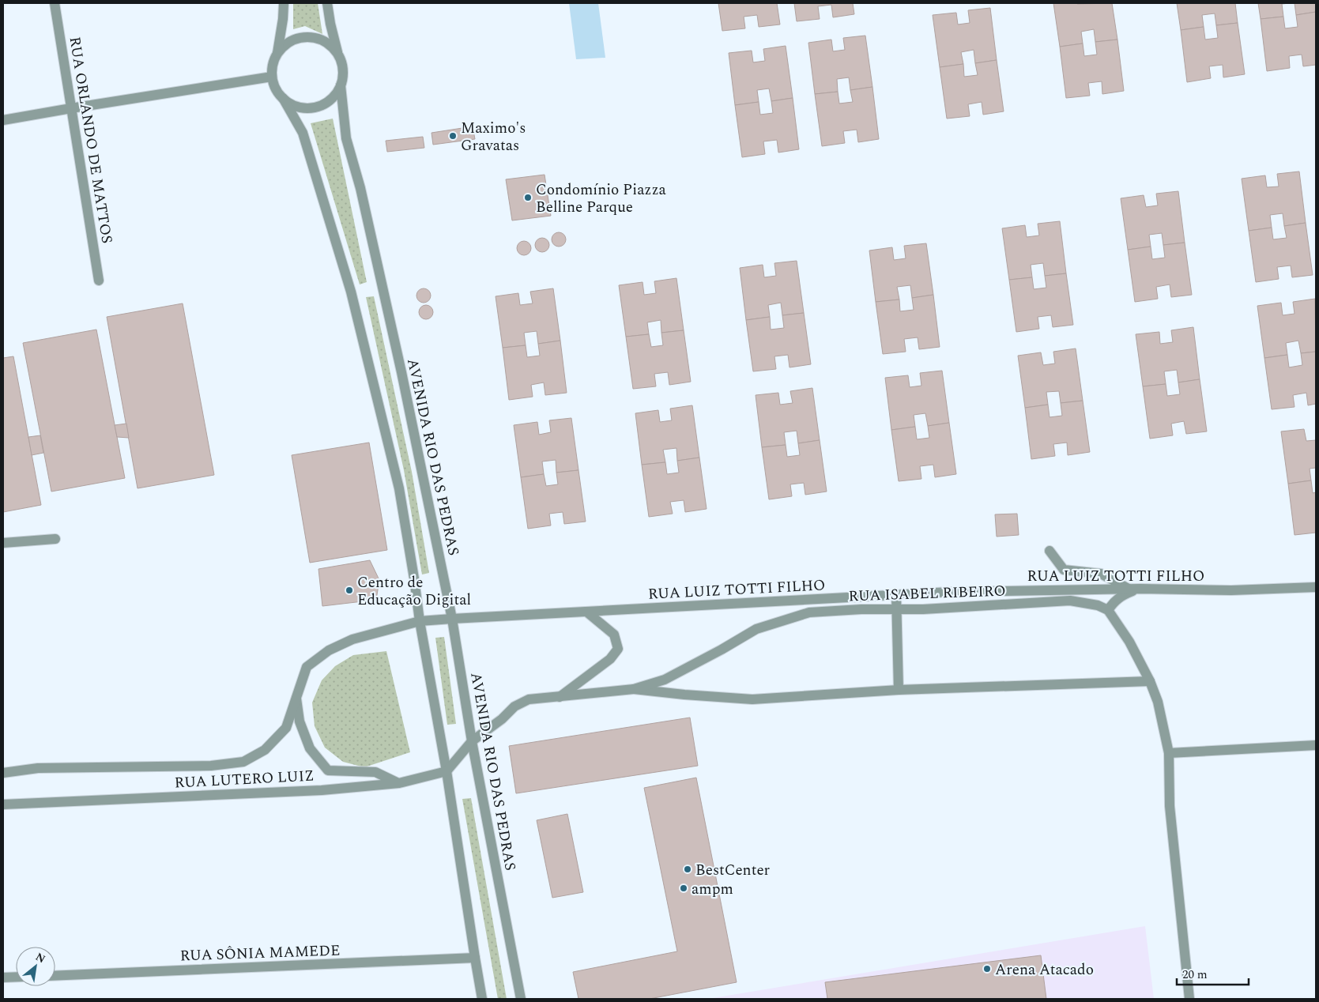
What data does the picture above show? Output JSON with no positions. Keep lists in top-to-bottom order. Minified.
{"streets":{"street":["RUA ORLANDO DE MATTOS","AVENIDA RIO DAS PEDRAS","RUA LUIZ TOTTI FILHO","RUA ISABEL RIBEIRO","RUA LUTERO LUIZ","RUA SÔNIA MAMEDE"]},"crossings":[["AVENIDA RIO DAS PEDRAS","RUA LUIZ TOTTI FILHO"],["AVENIDA RIO DAS PEDRAS","RUA ISABEL RIBEIRO"],["RUA LUIZ TOTTI FILHO","RUA LUTERO LUIZ"]],"places":["Maximo's Gravatas","Condomínio Piazza Belline Parque","Centro de Educação Digital","BestCenter","ampm","Arena Atacado"],"scale_bar":"20 m","north":"top right"}
